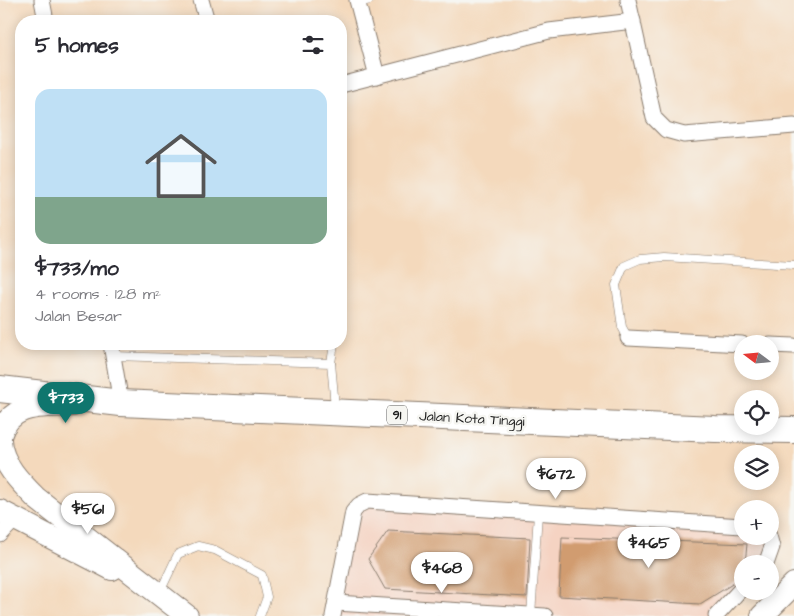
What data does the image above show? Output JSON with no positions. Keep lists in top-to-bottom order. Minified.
{"streets":{"highway":["91","Jalan Kota Tinggi"]},"north":"left","page":{"heading":"5 homes","list":[{"name":"$733/mo","note":"4 rooms · 128 m² · Jalan Besar"}],"map_buttons":["+","−"],"price":["$733","$672","$561","$465","$468"]}}
